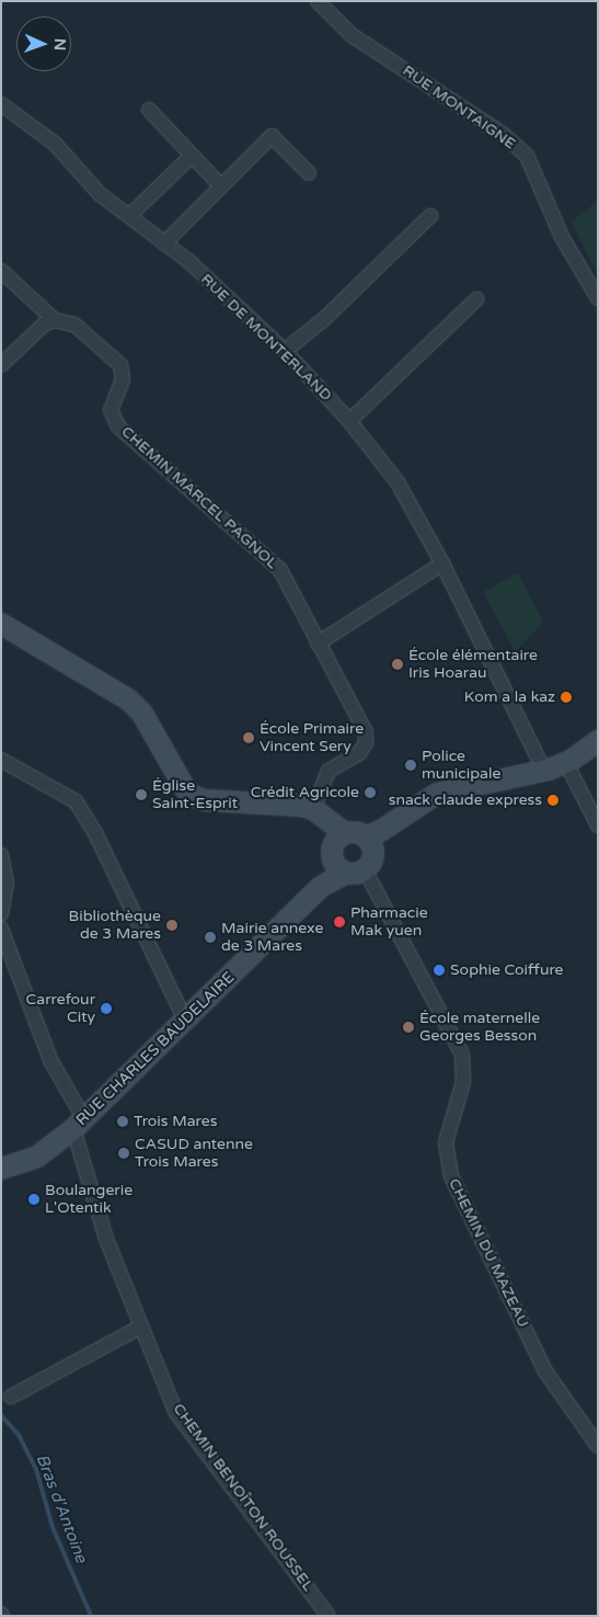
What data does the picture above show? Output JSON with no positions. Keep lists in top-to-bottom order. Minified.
{"streets":{"main road":["RUE CHARLES BAUDELAIRE"],"street":["RUE MONTAIGNE","RUE DE MONTERLAND","CHEMIN MARCEL PAGNOL","CHEMIN DU MAZEAU","CHEMIN BENOÎTON ROUSSEL"]},"crossings":[["RUE CHARLES BAUDELAIRE","CHEMIN DU MAZEAU"],["RUE CHARLES BAUDELAIRE","CHEMIN BENOÎTON ROUSSEL"]],"water":["Bras d'Antoine"],"places":["École élémentaire Iris Hoarau","Kom a la kaz","École Primaire Vincent Sery","Police municipale","Crédit Agricole","Église Saint-Esprit","snack claude express","Pharmacie Mak yuen","Bibliothèque de 3 Mares","Mairie annexe de 3 Mares","Sophie Coiffure","Carrefour City","École maternelle Georges Besson","Trois Mares","CASUD antenne Trois Mares","Boulangerie L'Otentik"],"north":"right"}
